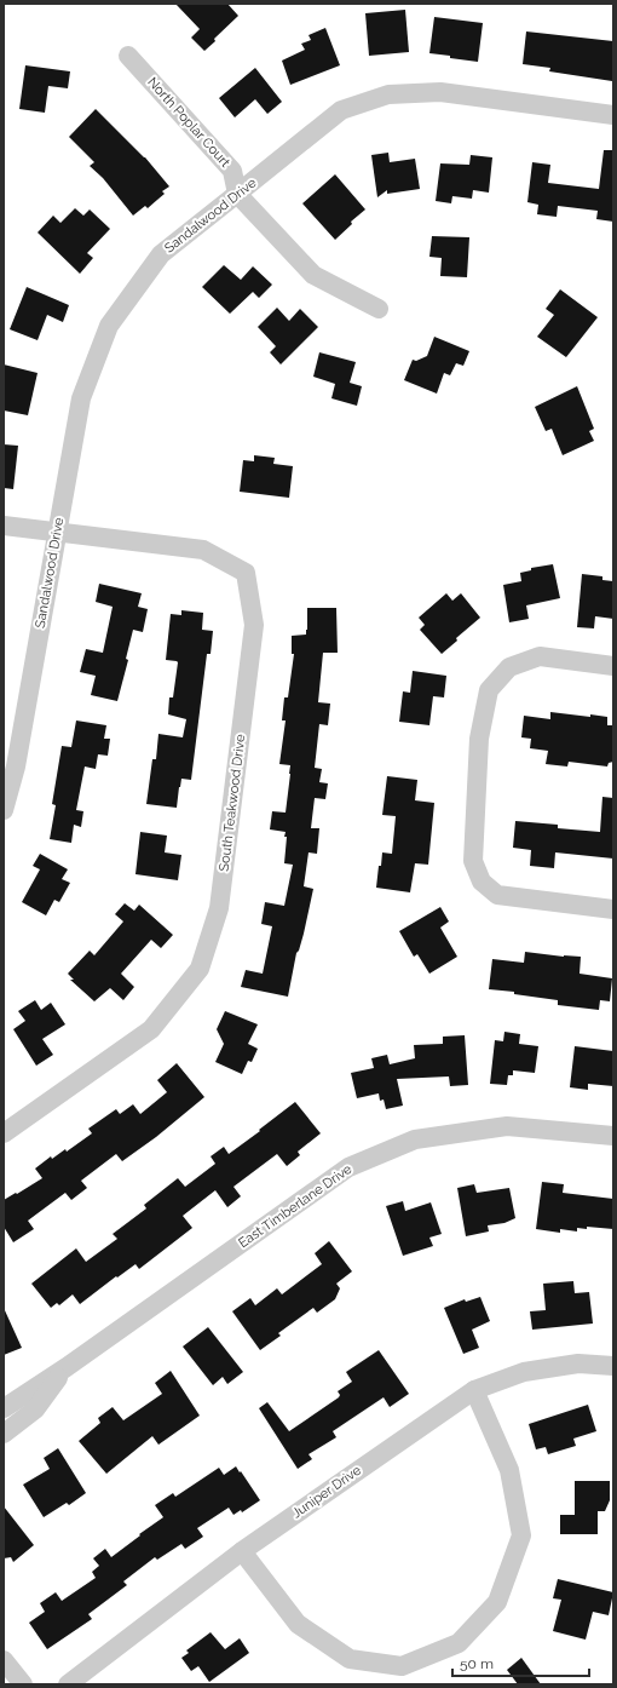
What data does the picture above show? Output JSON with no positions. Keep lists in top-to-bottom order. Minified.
{"streets":{"street":["North Poplar Court","Sandalwood Drive","South Teakwood Drive","East Timberlane Drive","Juniper Drive"]},"crossings":[["North Poplar Court","Sandalwood Drive"],["Sandalwood Drive","South Teakwood Drive"]],"scale_bar":"50 m"}
